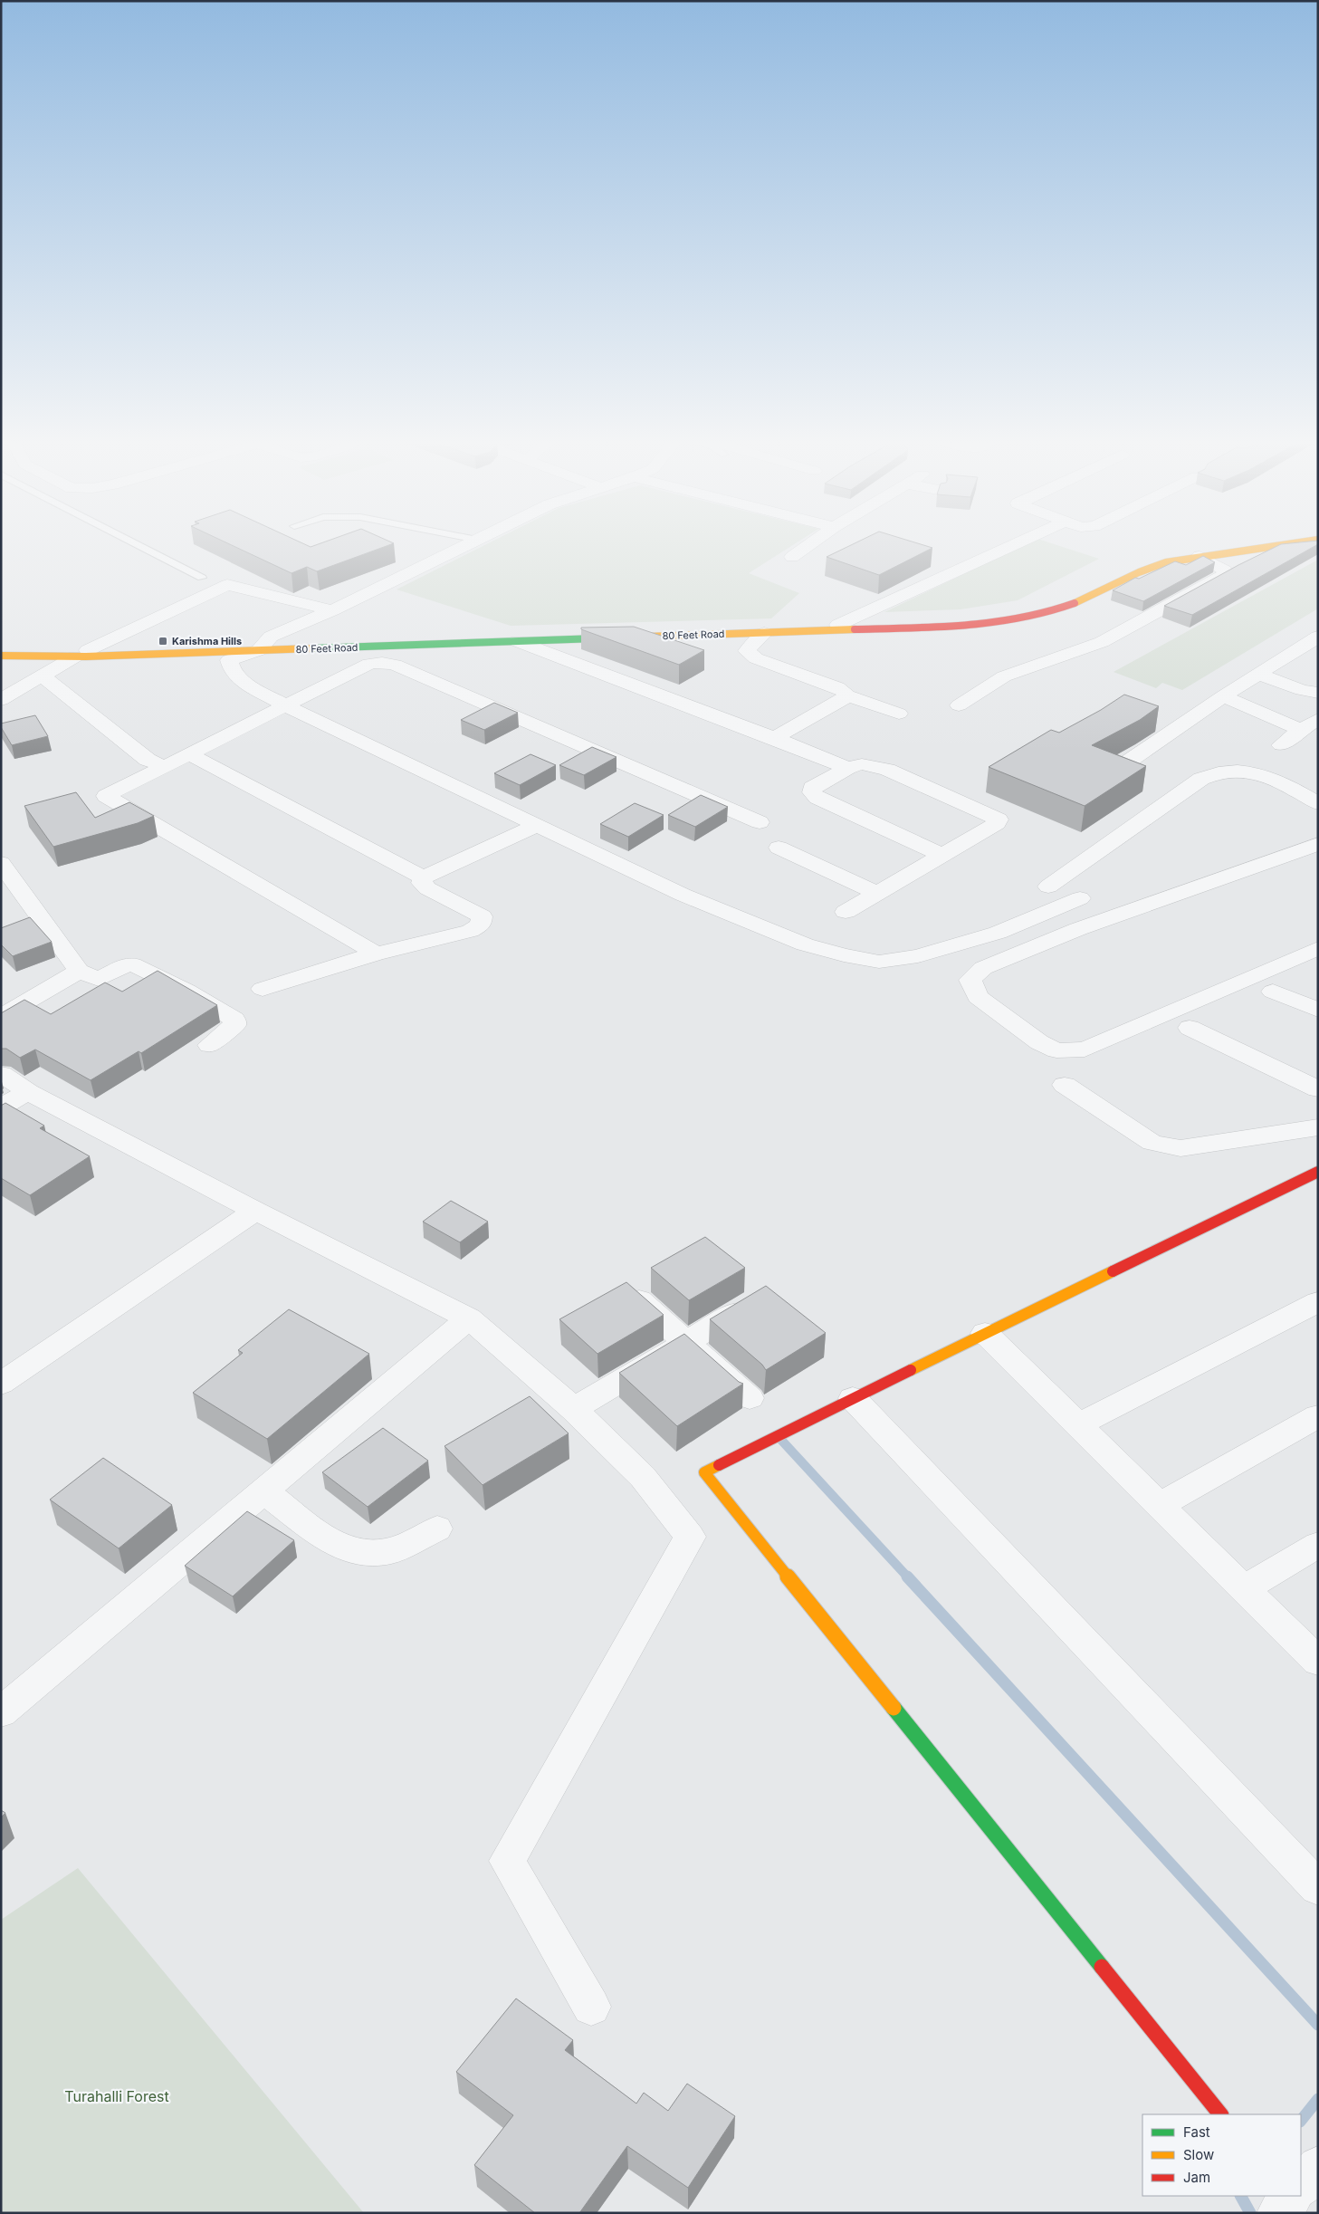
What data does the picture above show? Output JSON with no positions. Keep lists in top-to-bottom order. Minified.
{"streets":{"main road":["80 Feet Road"]},"parks":["Turahalli Forest"],"places":{"transit":["Karishma Hills"]},"legend":["Fast","Slow","Jam"]}
